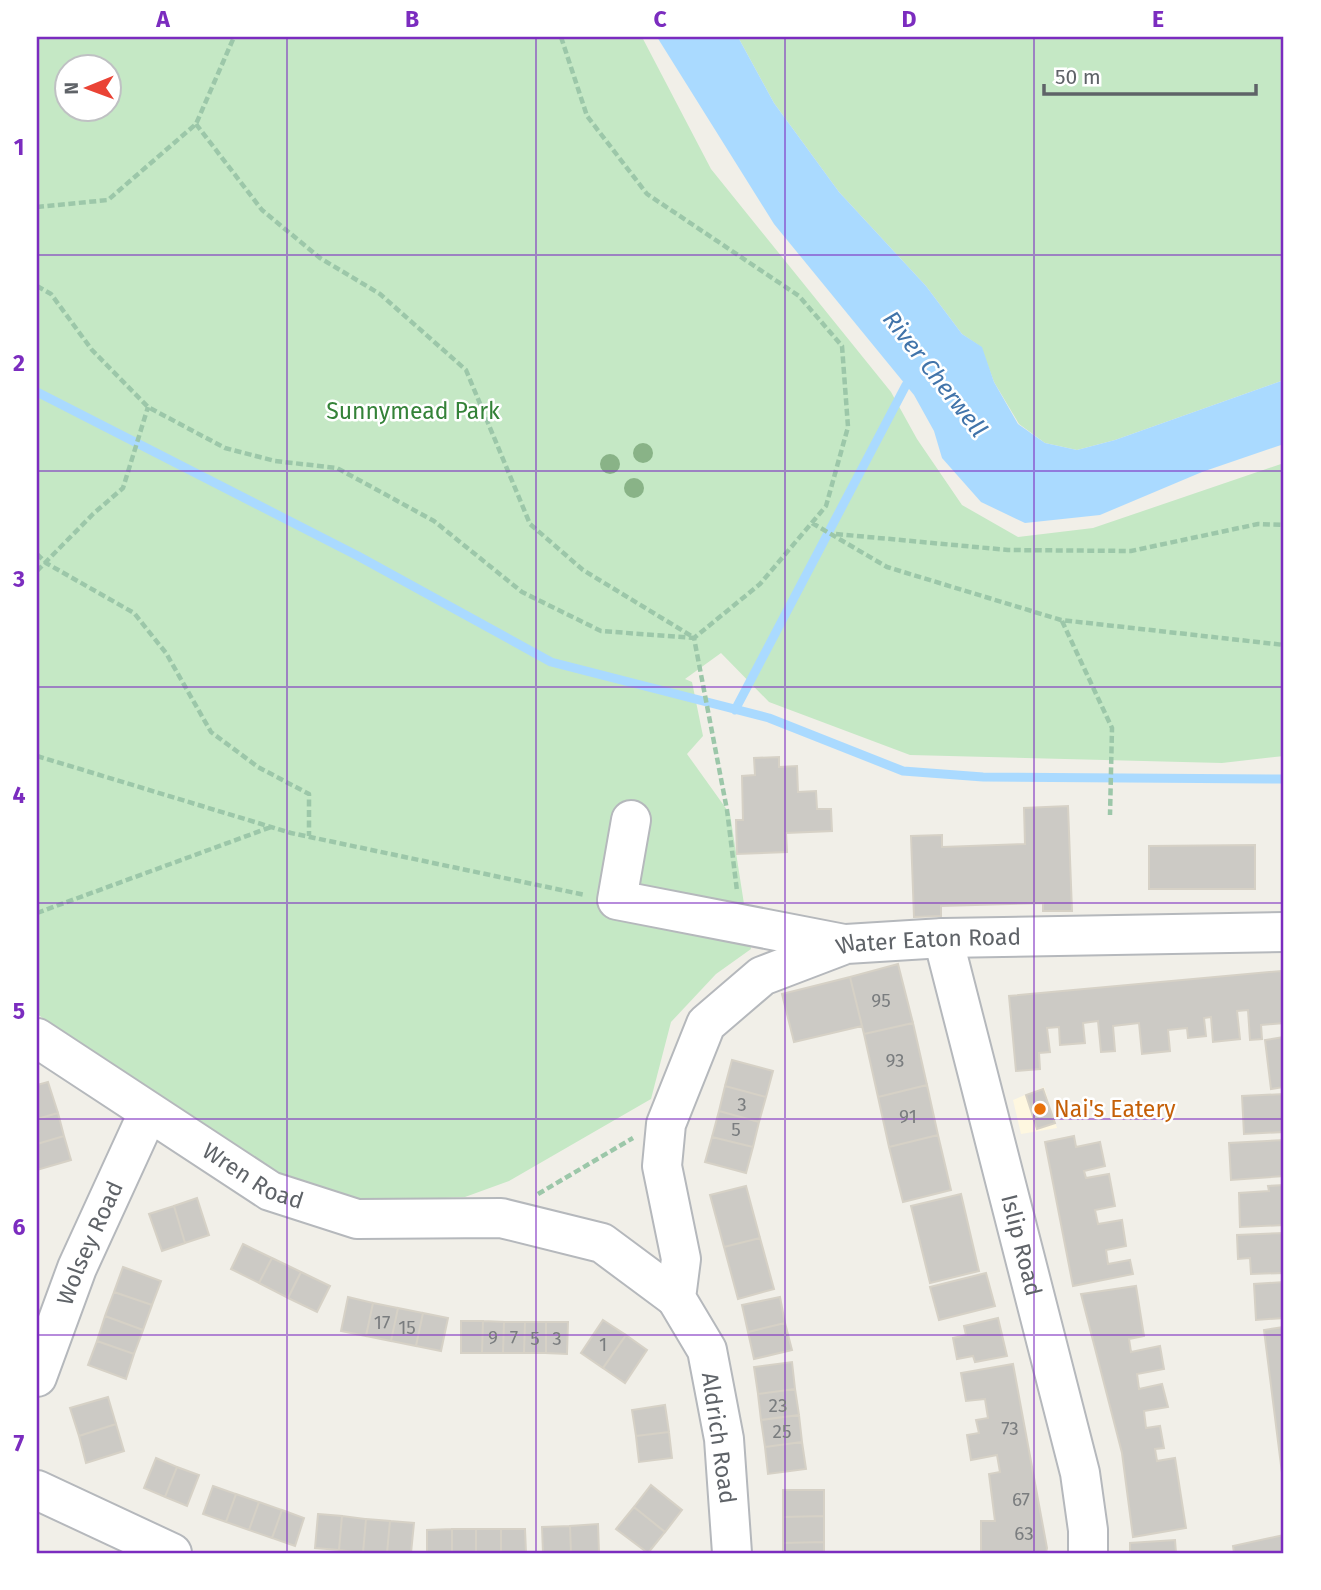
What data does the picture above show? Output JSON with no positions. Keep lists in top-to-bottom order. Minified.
{"streets":{"street":["Water Eaton Road","Wren Road","Wolsey Road","Islip Road","Aldrich Road"]},"crossings":[["Water Eaton Road","Islip Road"],["Wren Road","Wolsey Road"],["Wren Road","Aldrich Road"]],"water":["River Cherwell"],"parks":["Sunnymead Park"],"places":["Nai's Eatery"],"house_numbers":["95","93","3","91","5","17","15","9","7","5","3","1","23","73","25","67","63"],"scale_bar":"50 m","north":"left","grid":{"columns":["A","B","C","D","E"],"rows":["1","2","3","4","5","6","7"]}}
